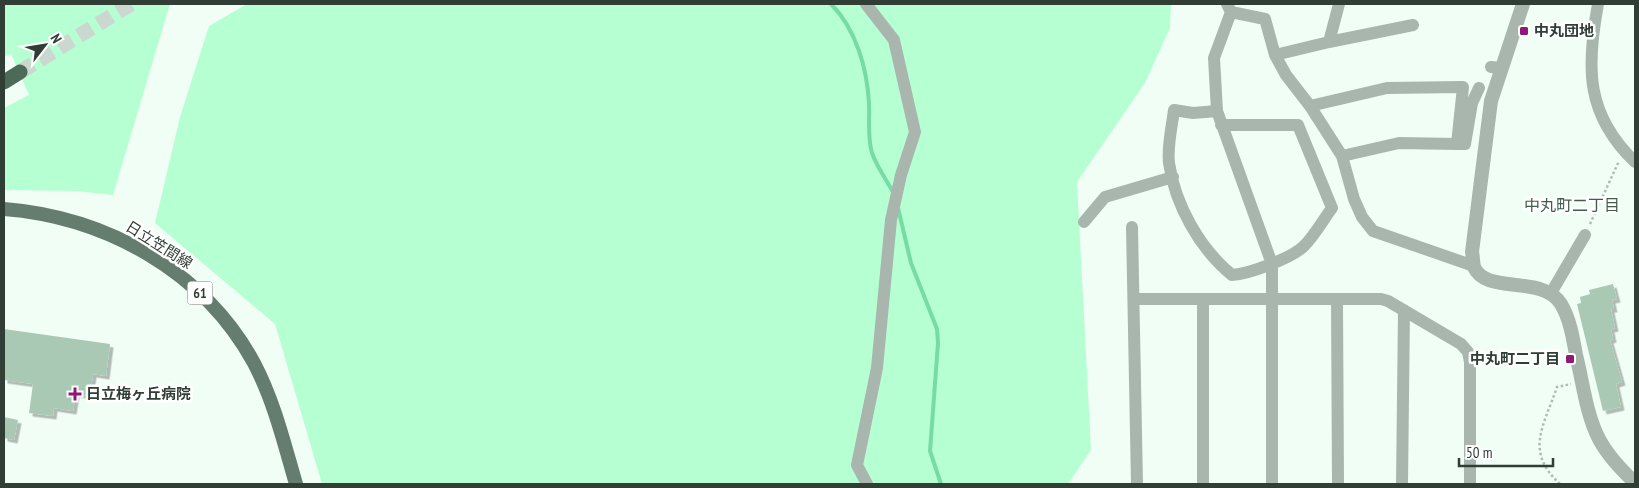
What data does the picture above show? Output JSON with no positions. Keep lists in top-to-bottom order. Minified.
{"streets":{"main road":["日立笠間線","61"]},"districts":["中丸町二丁目"],"places":{"transit":["中丸団地","中丸町二丁目"],"health":["日立梅ヶ丘病院"]},"scale_bar":"50 m","north":"top right"}
